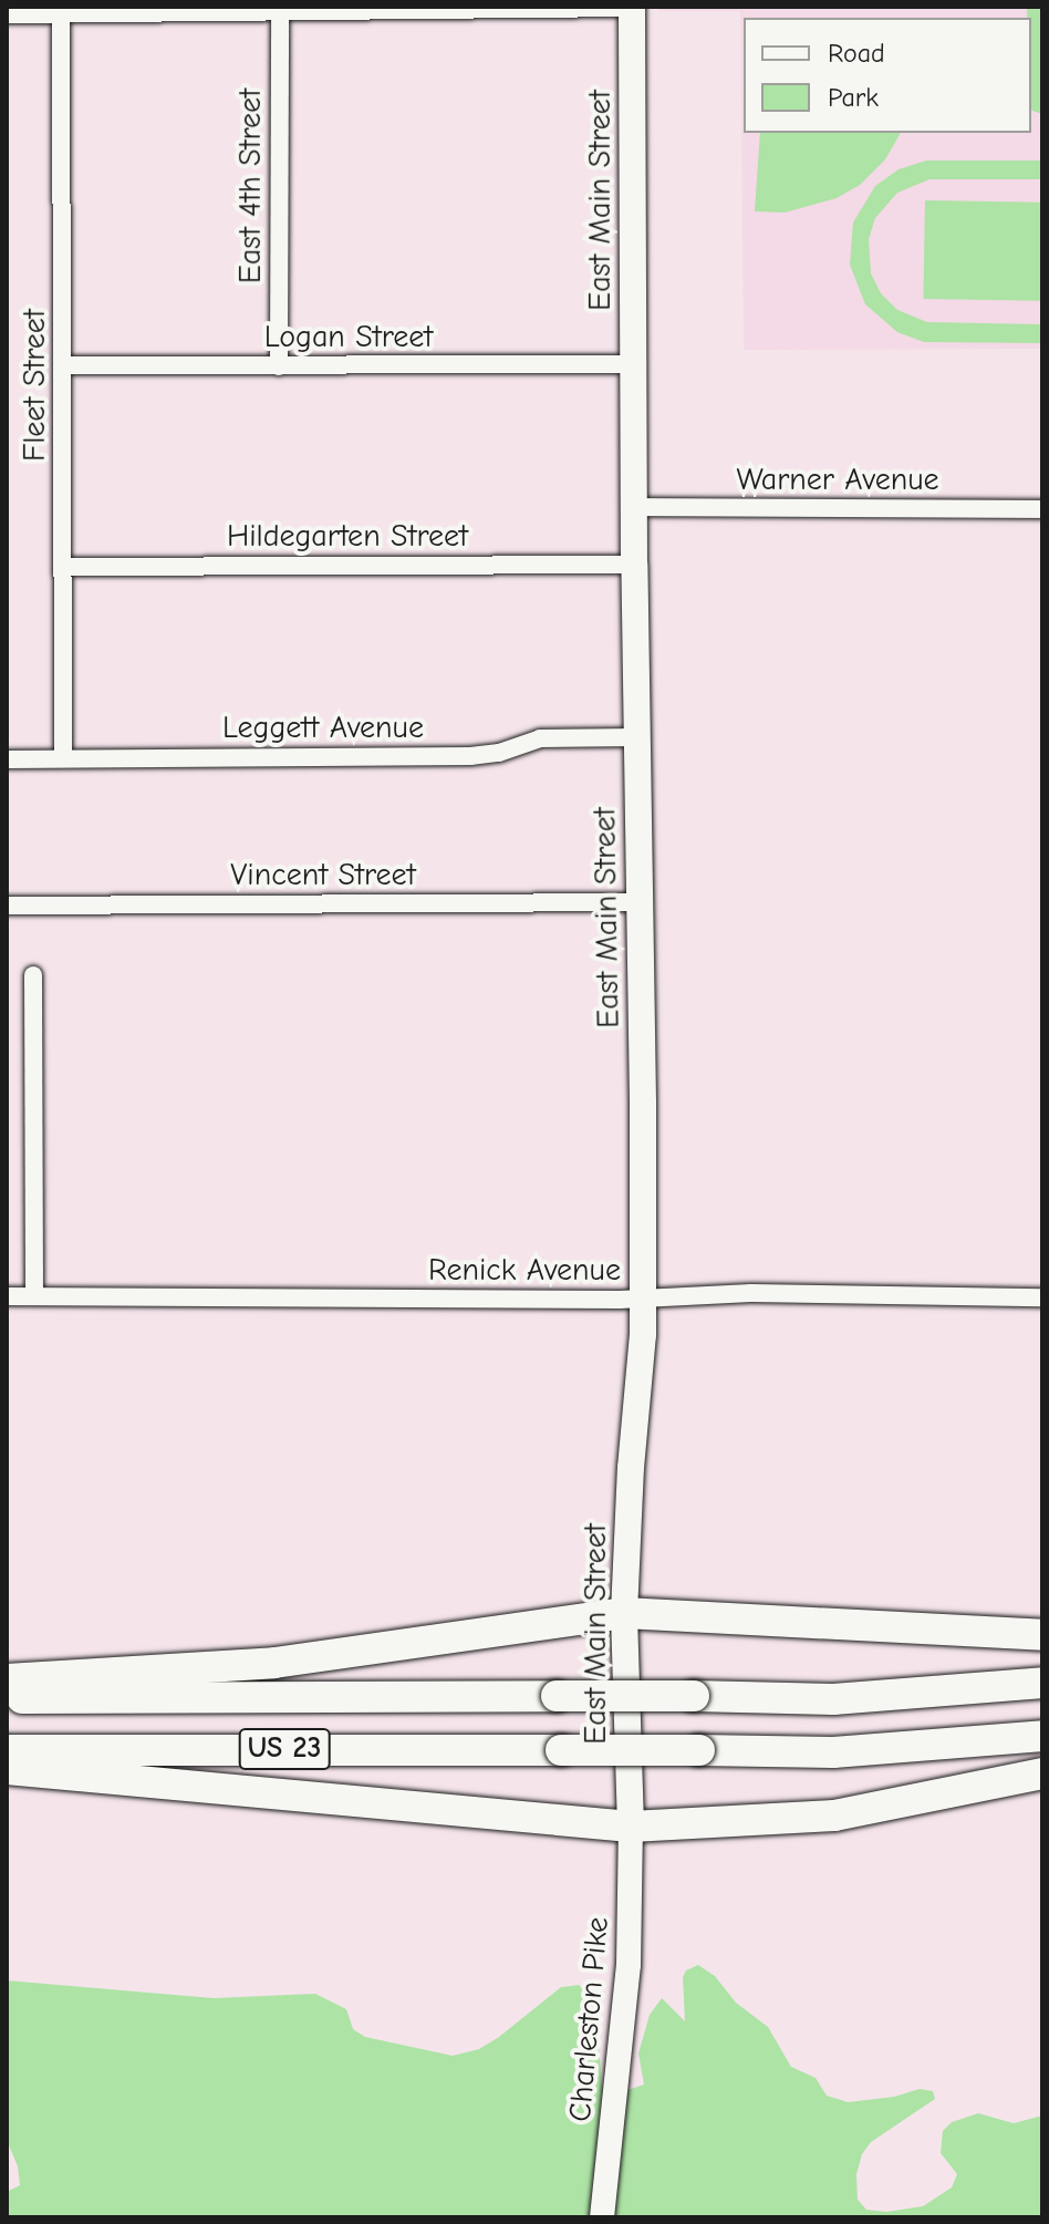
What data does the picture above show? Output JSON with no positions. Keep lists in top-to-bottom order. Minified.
{"streets":{"highway":["US 23"],"main road":["East Main Street"],"street":["East 4th Street","Logan Street","Fleet Street","Warner Avenue","Hildegarten Street","Leggett Avenue","Vincent Street","Renick Avenue","Charleston Pike"]},"crossings":[["East 4th Street","Logan Street"],["East Main Street","Logan Street"],["East Main Street","Warner Avenue"],["East Main Street","Hildegarten Street"],["East Main Street","Leggett Avenue"],["East Main Street","Vincent Street"],["East Main Street","Renick Avenue"],["East Main Street","Charleston Pike"],["Logan Street","Fleet Street"],["Fleet Street","Hildegarten Street"],["Fleet Street","Leggett Avenue"]],"legend":["Road","Park"]}
